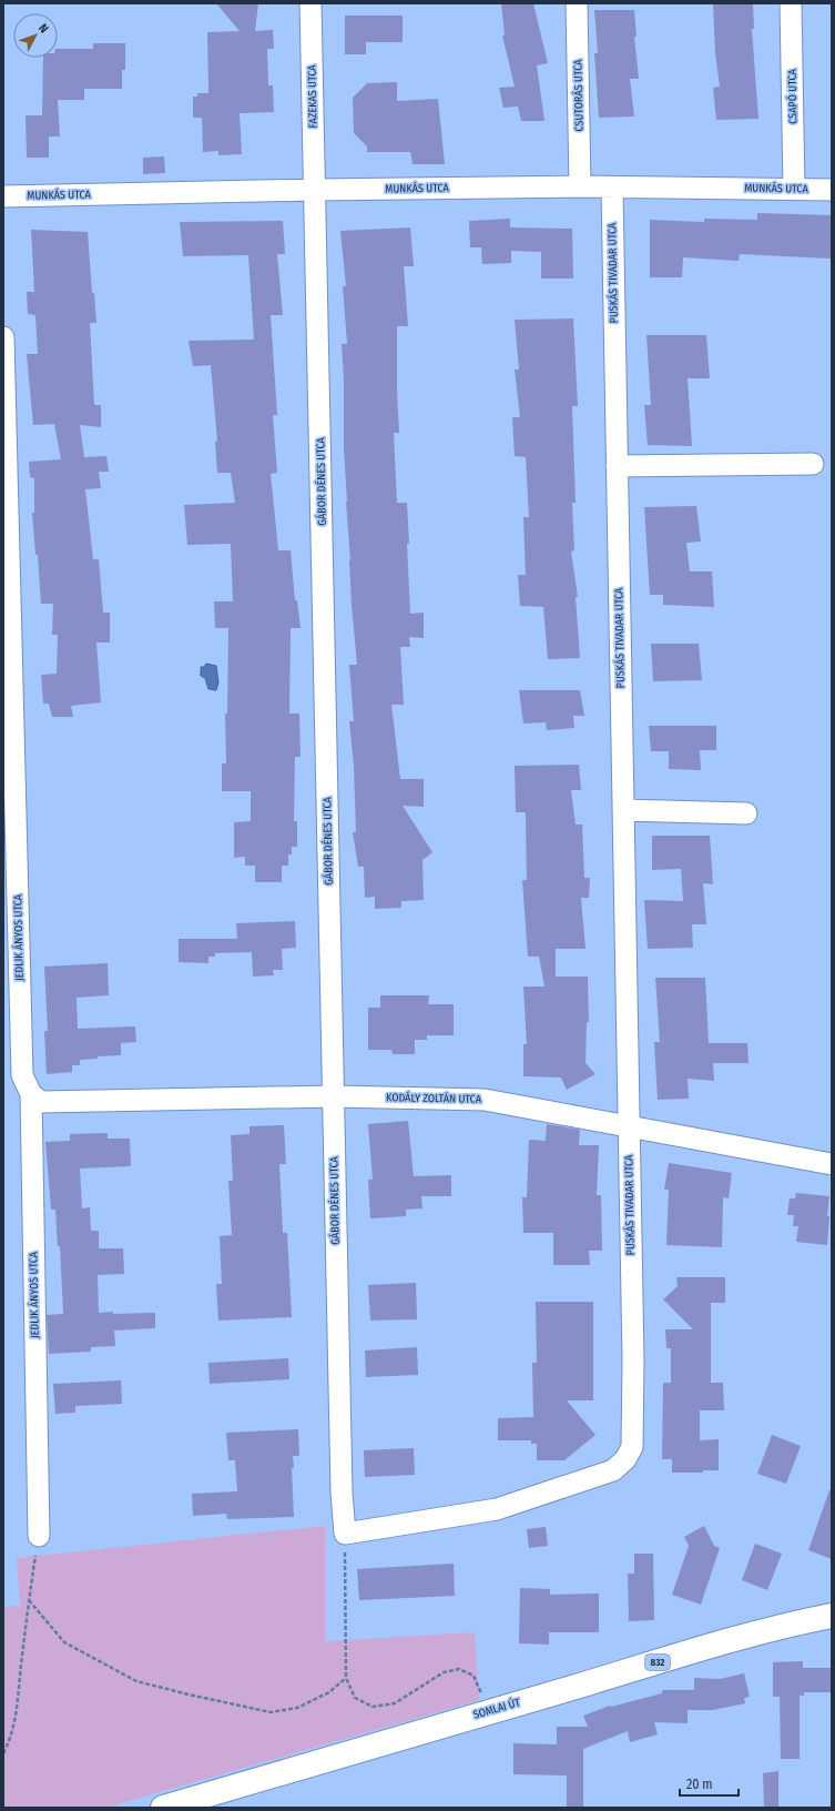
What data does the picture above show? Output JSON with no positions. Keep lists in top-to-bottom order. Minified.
{"streets":{"main road":["832","SOMLAI ÚT"],"street":["CSUTORÁS UTCA","FAZEKAS UTCA","CSAPÓ UTCA","MUNKÁS UTCA","PUSKÁS TIVADAR UTCA","GÁBOR DÉNES UTCA","JEDLIK ÁNYOS UTCA","KODÁLY ZOLTÁN UTCA"]},"crossings":[["CSUTORÁS UTCA","MUNKÁS UTCA"],["FAZEKAS UTCA","MUNKÁS UTCA"],["FAZEKAS UTCA","GÁBOR DÉNES UTCA"],["CSAPÓ UTCA","MUNKÁS UTCA"],["MUNKÁS UTCA","PUSKÁS TIVADAR UTCA"],["MUNKÁS UTCA","GÁBOR DÉNES UTCA"],["PUSKÁS TIVADAR UTCA","GÁBOR DÉNES UTCA"],["PUSKÁS TIVADAR UTCA","KODÁLY ZOLTÁN UTCA"],["GÁBOR DÉNES UTCA","KODÁLY ZOLTÁN UTCA"],["JEDLIK ÁNYOS UTCA","KODÁLY ZOLTÁN UTCA"]],"scale_bar":"20 m","north":"top right"}
